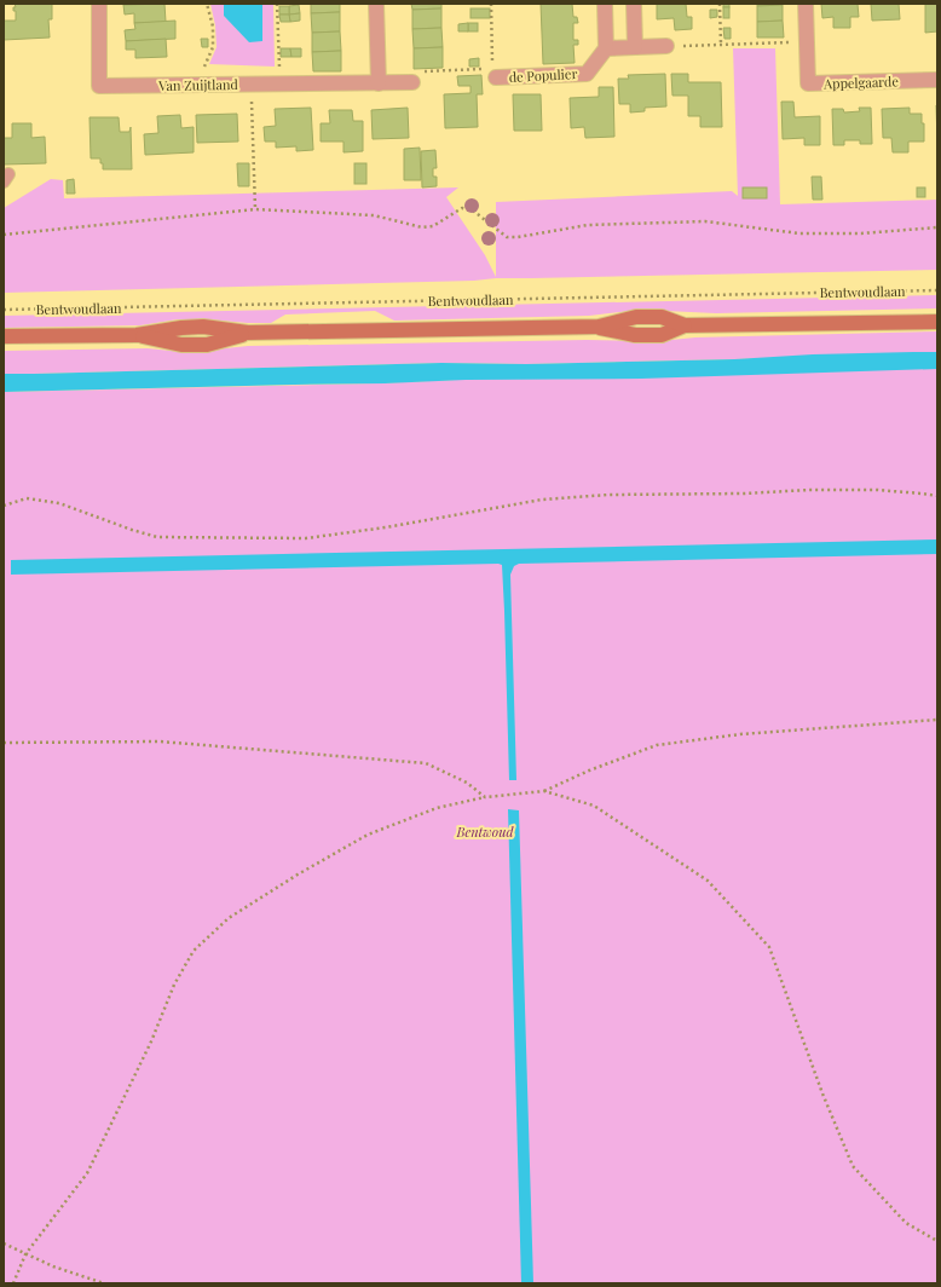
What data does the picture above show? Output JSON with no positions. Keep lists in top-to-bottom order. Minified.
{"streets":{"main road":["Bentwoudlaan"],"street":["de Populier","Appelgaarde","Van Zuijtland"]},"parks":["Bentwoud"]}
